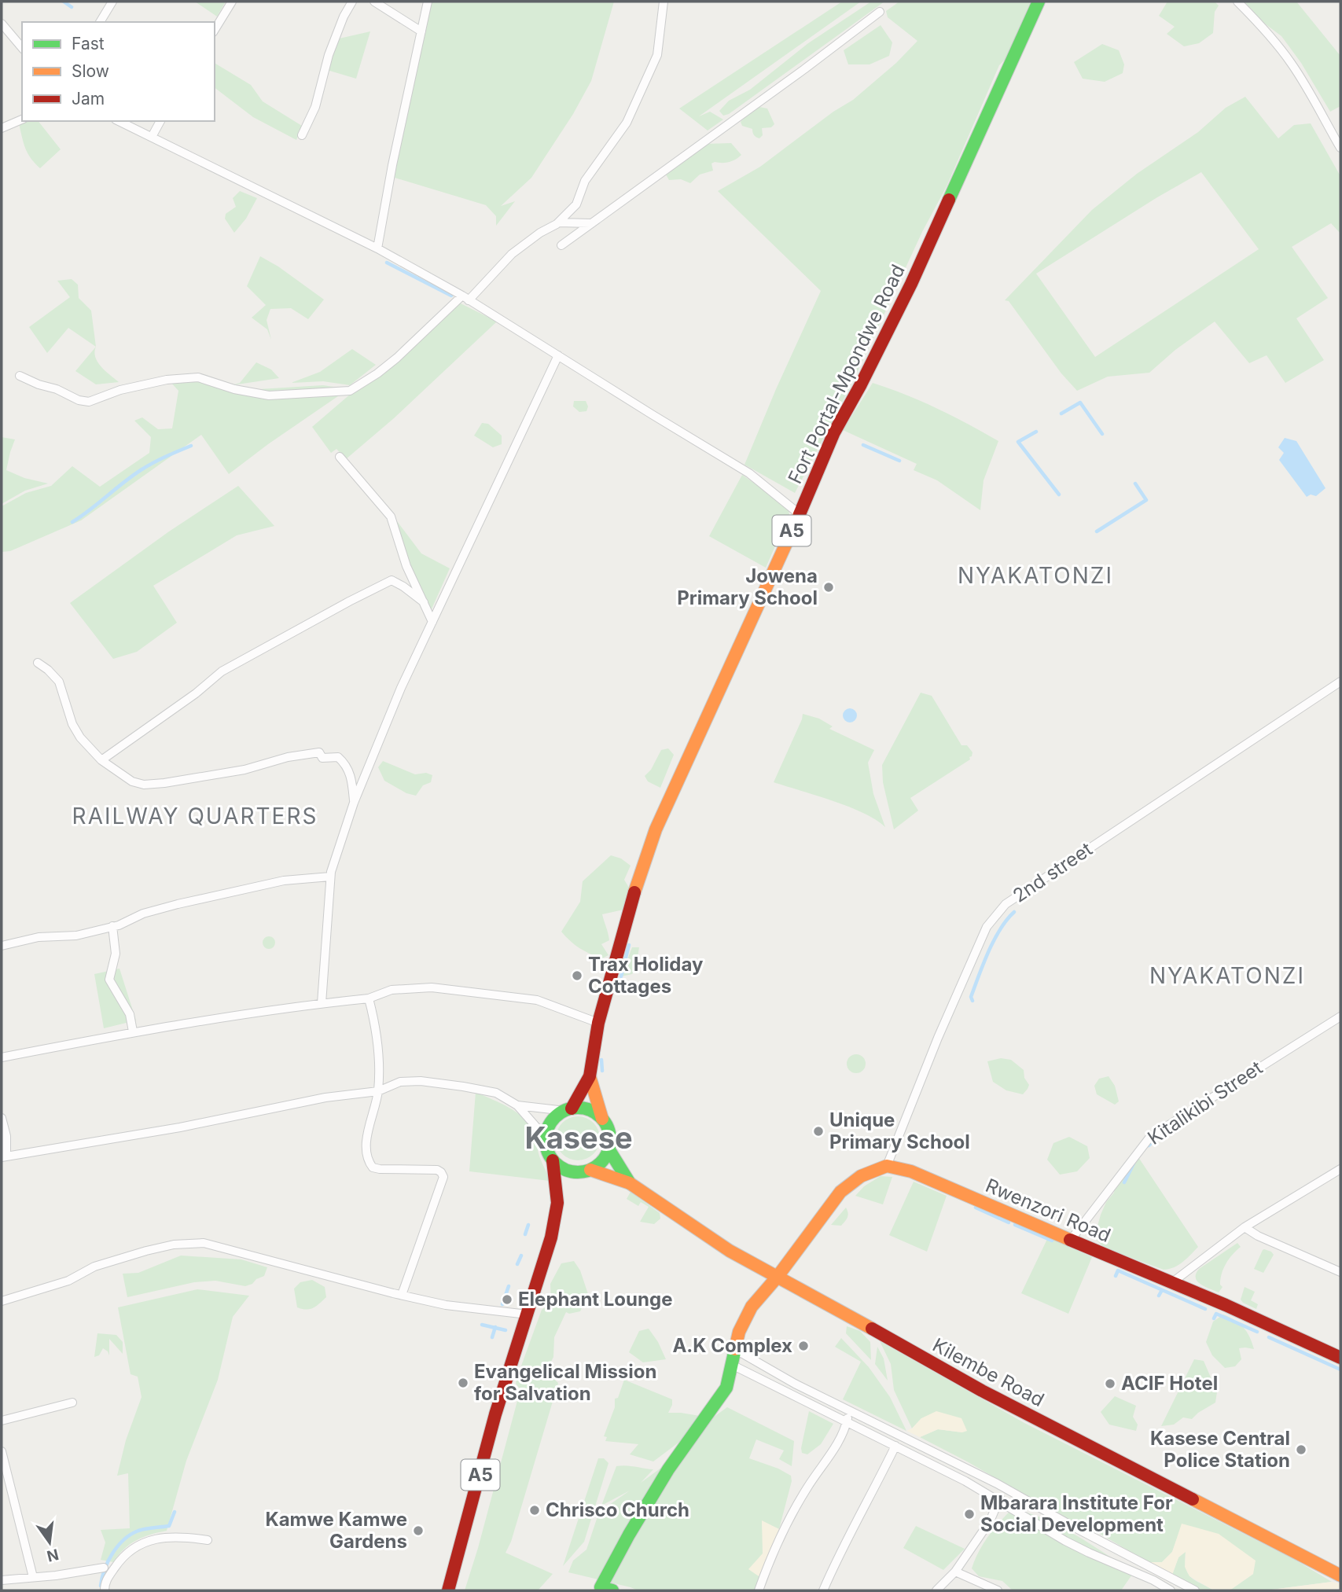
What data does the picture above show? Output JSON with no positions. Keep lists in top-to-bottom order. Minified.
{"streets":{"main road":["Fort Portal-Mpondwe Road","A5","Rwenzori Road","Kilembe Road"],"street":["2nd street","Kitalikibi Street"]},"crossings":[["Fort Portal-Mpondwe Road","A5"],["Fort Portal-Mpondwe Road","Kilembe Road"],["A5","Kilembe Road"],["2nd street","Rwenzori Road"],["Kitalikibi Street","Rwenzori Road"]],"districts":["NYAKATONZI","RAILWAY QUARTERS","NYAKATONZI","Kasese"],"places":["Jowena Primary School","Trax Holiday Cottages","Unique Primary School","Elephant Lounge","A.K Complex","Evangelical Mission for Salvation","ACIF Hotel","Kasese Central Police Station","Chrisco Church","Mbarara Institute For Social Development","Kamwe Kamwe Gardens"],"legend":["Fast","Slow","Jam"],"north":"bottom"}
